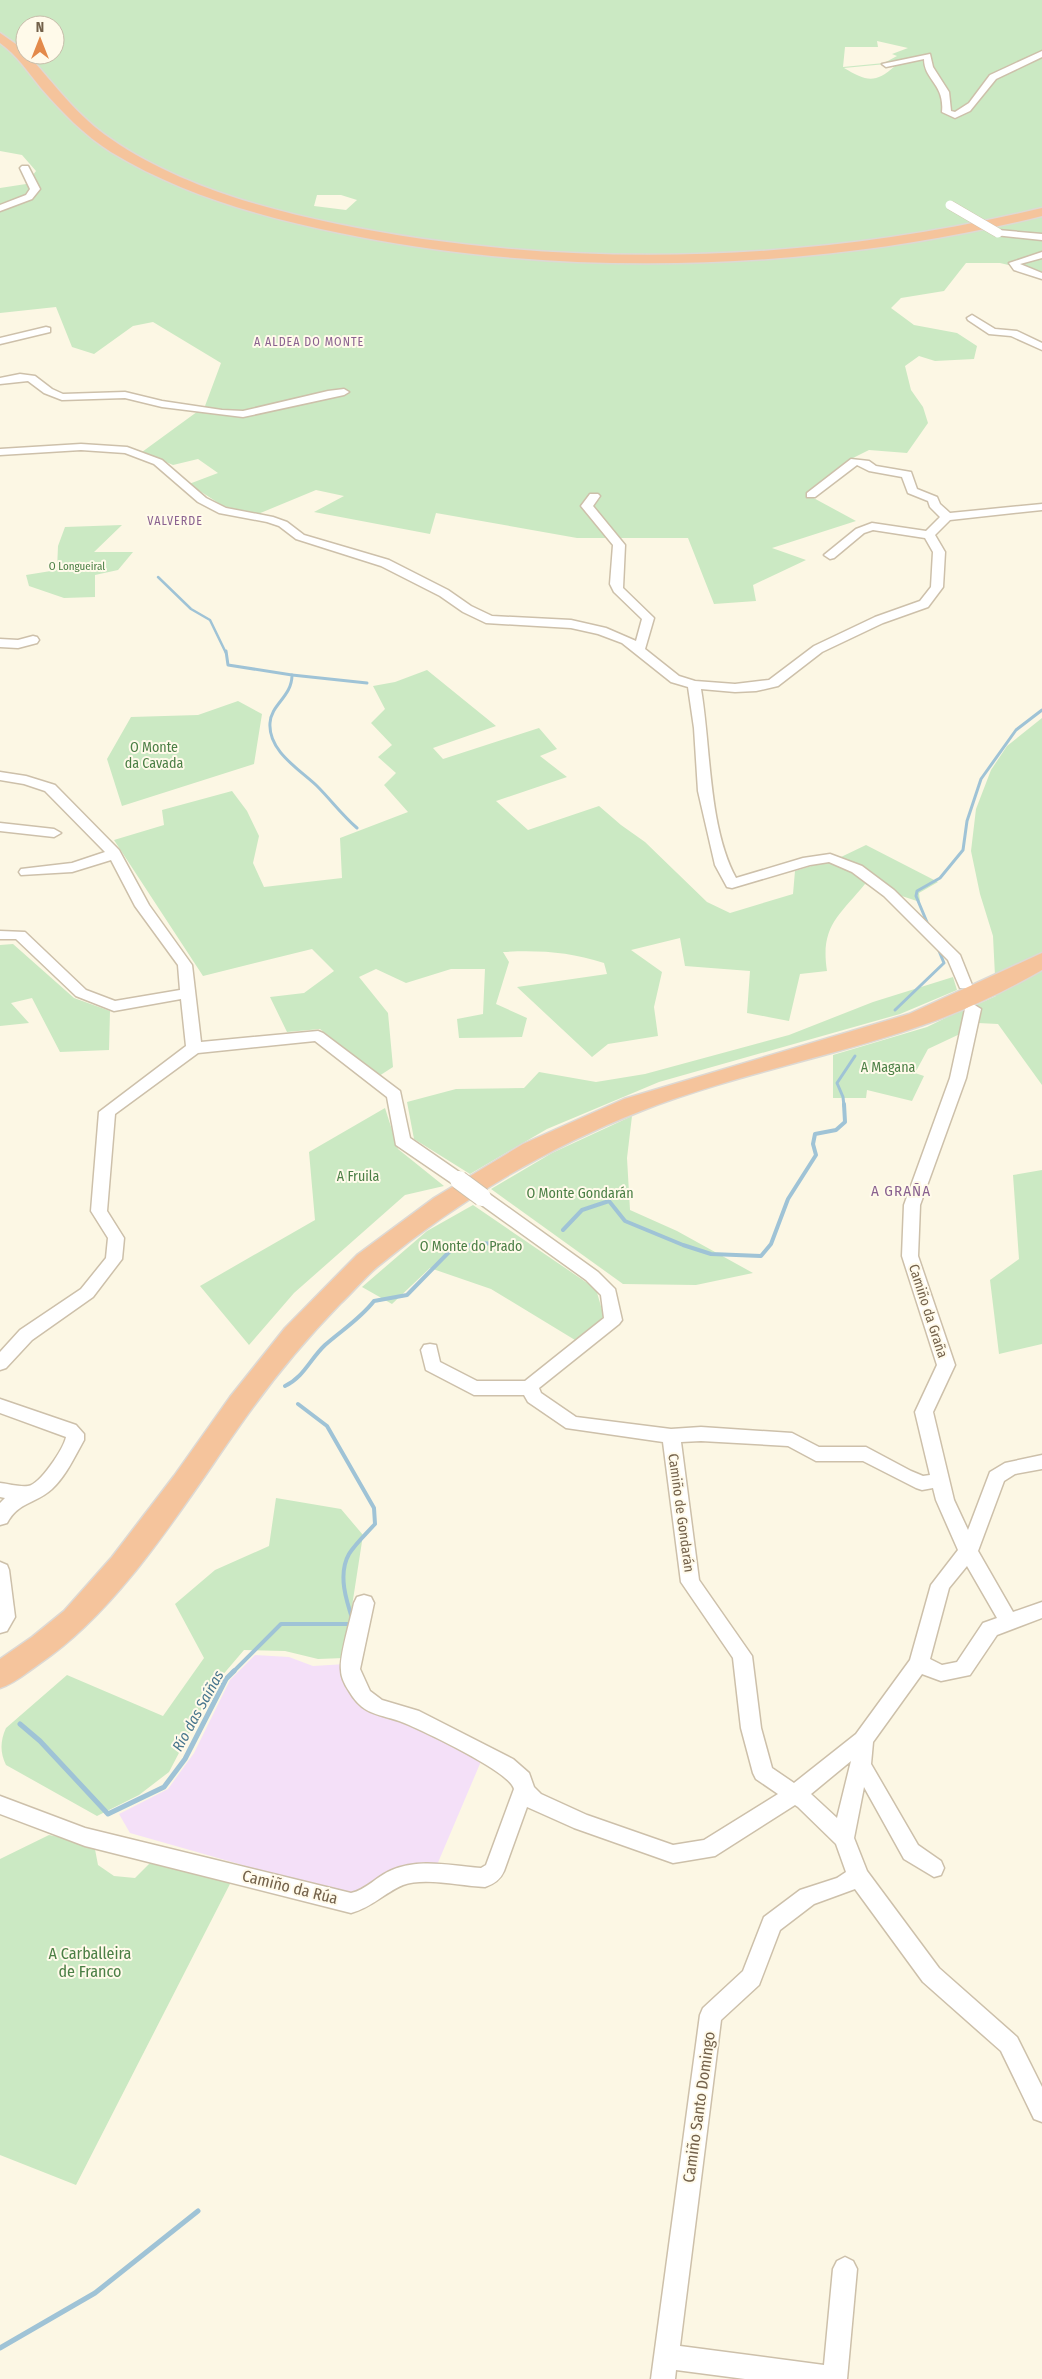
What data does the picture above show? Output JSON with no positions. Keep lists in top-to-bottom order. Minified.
{"streets":{"street":["Camiño da Graña","Camiño de Gondarán","Camiño da Rúa","Camiño Santo Domingo"]},"districts":["A ALDEA DO MONTE","VALVERDE","A GRAÑA"],"water":["Río das Saíñas"],"parks":["O Longueiral","O Monte da Cavada","A Magana","A Fruila","O Monte Gondarán","O Monte do Prado","A Carballeira de Franco"],"north":"top"}
